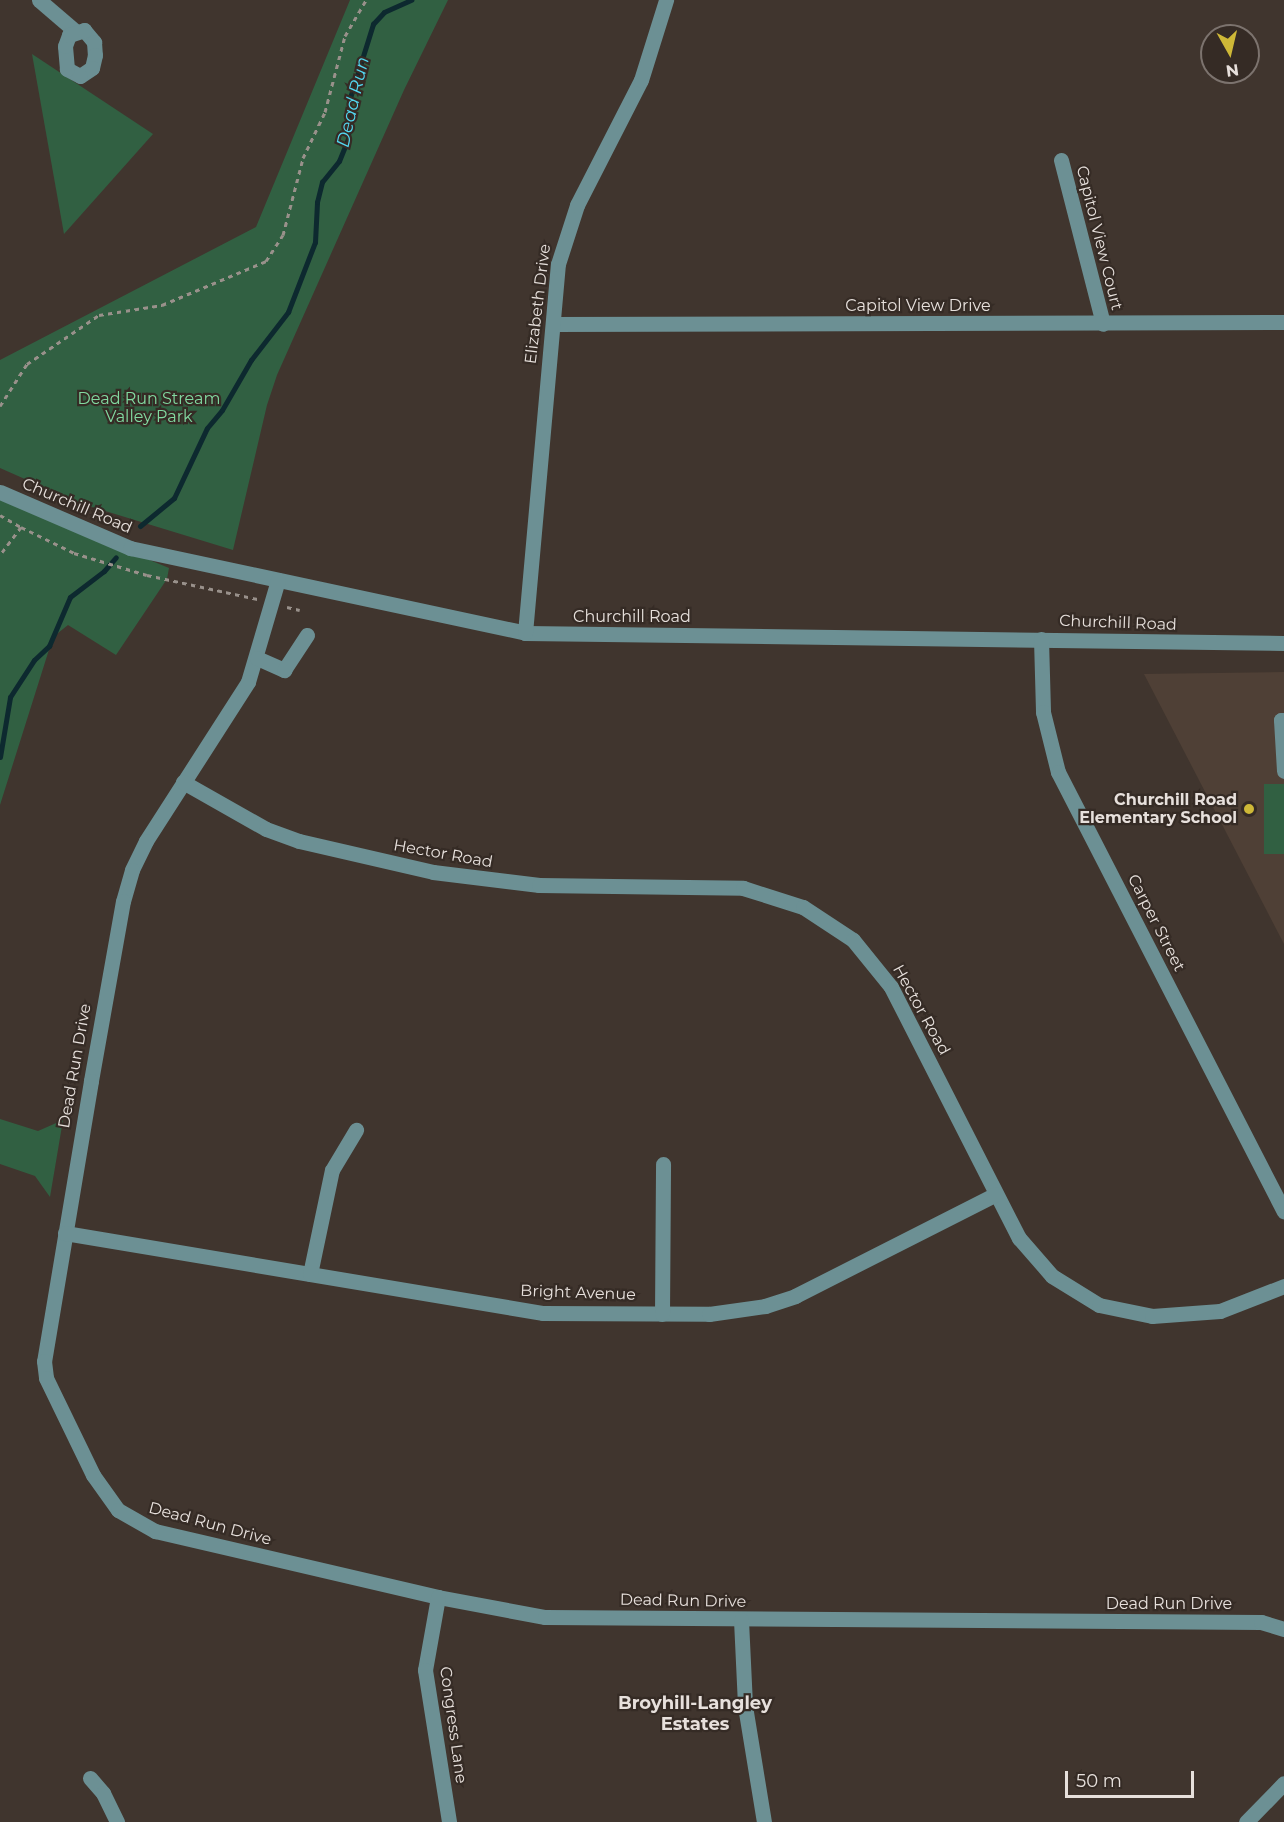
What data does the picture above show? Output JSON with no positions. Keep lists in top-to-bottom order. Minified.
{"streets":{"street":["Capitol View Court","Elizabeth Drive","Capitol View Drive","Churchill Road","Hector Road","Carper Street","Dead Run Drive","Bright Avenue","Congress Lane"]},"crossings":[["Capitol View Court","Capitol View Drive"],["Elizabeth Drive","Capitol View Drive"],["Elizabeth Drive","Churchill Road"],["Churchill Road","Carper Street"],["Churchill Road","Dead Run Drive"],["Hector Road","Dead Run Drive"],["Hector Road","Bright Avenue"],["Dead Run Drive","Bright Avenue"],["Dead Run Drive","Congress Lane"]],"districts":["Broyhill-Langley Estates"],"water":["Dead Run"],"parks":["Dead Run Stream Valley Park"],"places":["Churchill Road Elementary School"],"scale_bar":"50 m","north":"bottom"}
